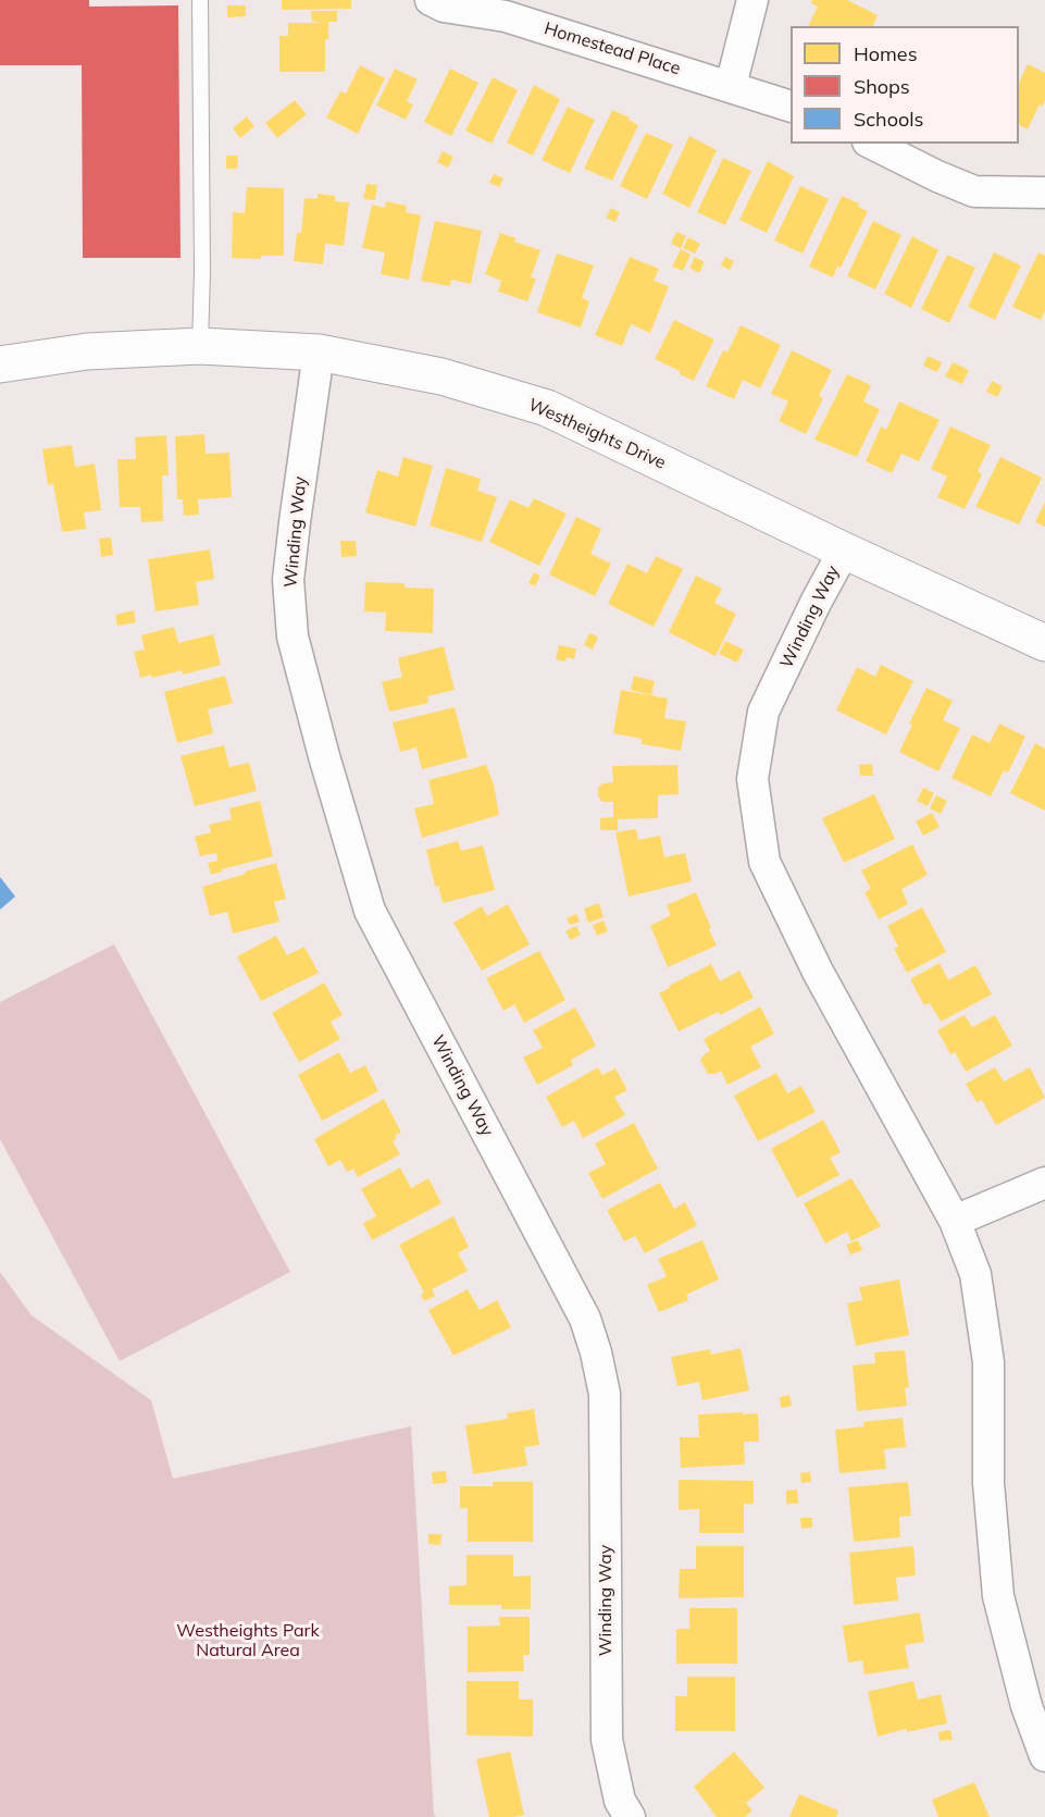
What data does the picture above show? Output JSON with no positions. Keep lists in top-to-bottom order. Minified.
{"streets":{"street":["Homestead Place","Westheights Drive","Winding Way"]},"crossings":[["Westheights Drive","Winding Way"]],"parks":["Westheights Park Natural Area"],"legend":["Homes","Shops","Schools"]}
